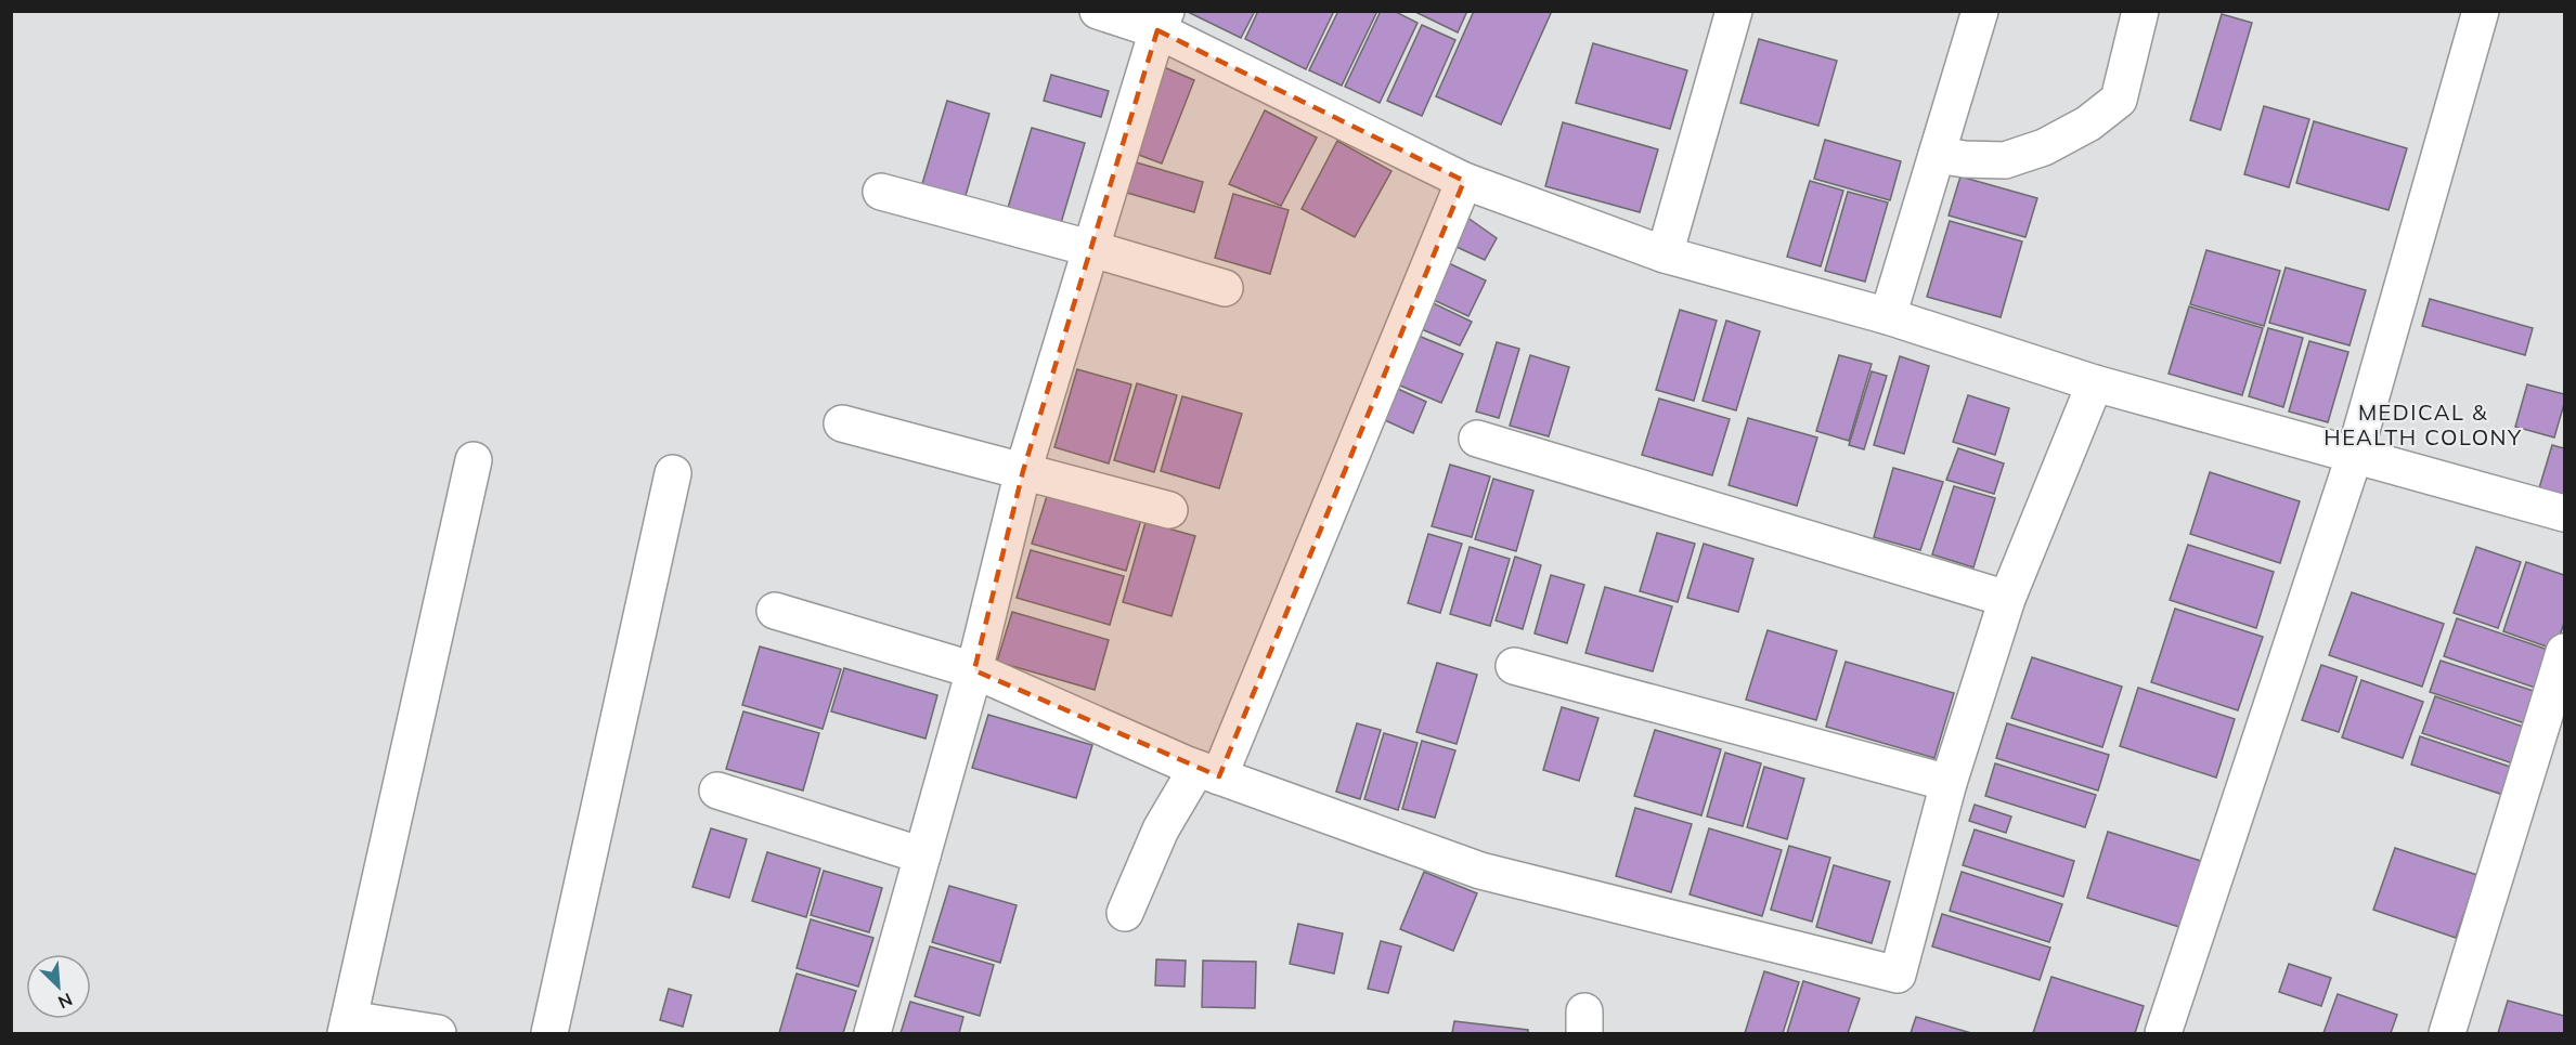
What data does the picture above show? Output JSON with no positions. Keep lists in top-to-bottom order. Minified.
{"districts":["MEDICAL & HEALTH COLONY"],"north":"bottom right"}
